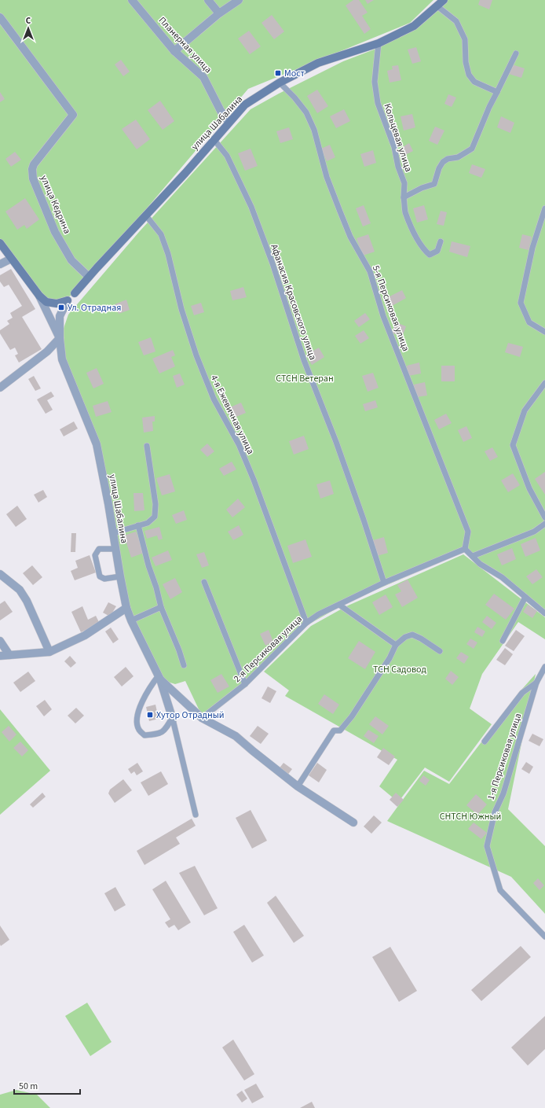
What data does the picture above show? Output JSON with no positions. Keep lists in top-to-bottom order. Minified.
{"streets":{"main road":["улица Шабалина"],"street":["Планерная улица","улица Кедрина"],"lane":["Кольцевая улица","Афанасия Красовского улица","5-я Персиковая улица","4-я Ежевичная улица","2-я Персиковая улица","1-я Персиковая улица"]},"crossings":[["Планерная улица","улица Шабалина"],["улица Шабалина","Кольцевая улица"],["улица Шабалина","улица Кедрина"],["улица Шабалина","Афанасия Красовского улица"],["улица Шабалина","5-я Персиковая улица"],["улица Шабалина","4-я Ежевичная улица"],["Афанасия Красовского улица","2-я Персиковая улица"],["5-я Персиковая улица","2-я Персиковая улица"],["4-я Ежевичная улица","2-я Персиковая улица"]],"parks":["СТСН Ветеран","ТСН Садовод","СНТСН Южный"],"places":{"transit":["Мост","Ул. Отрадная","Хутор Отрадный"]},"scale_bar":"50 m","north":"top"}
